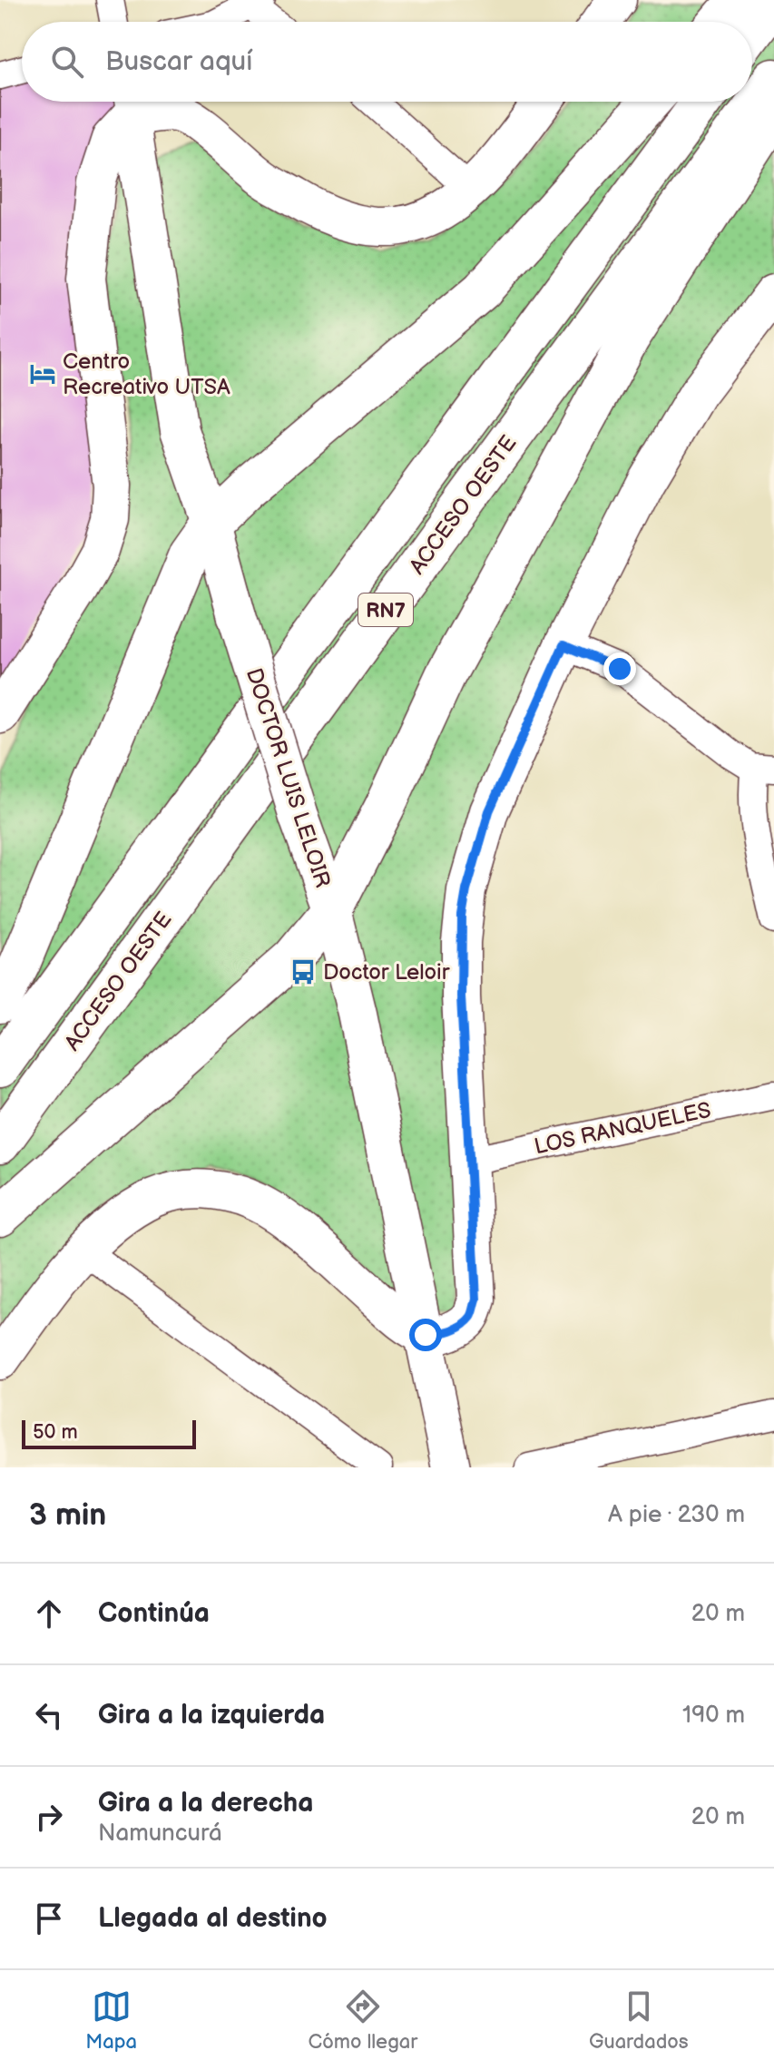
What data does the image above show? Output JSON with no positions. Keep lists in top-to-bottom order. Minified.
{"streets":{"highway":["ACCESO OESTE","RN7"],"street":["DOCTOR LUIS LELOIR","LOS RANQUELES"]},"places":{"hotel":["Centro Recreativo UTSA"],"bus stop":["Doctor Leloir"]},"scale_bar":"50 m","page":{"search":"Buscar aquí","scale":"50 m","heading":["3 min","A pie · 230 m"],"list":[["Continúa","20 m"],["Gira a la izquierda","190 m"],["Gira a la derecha","Namuncurá","20 m"],"Llegada al destino"],"nav":["Mapa","Cómo llegar","Guardados"]}}
